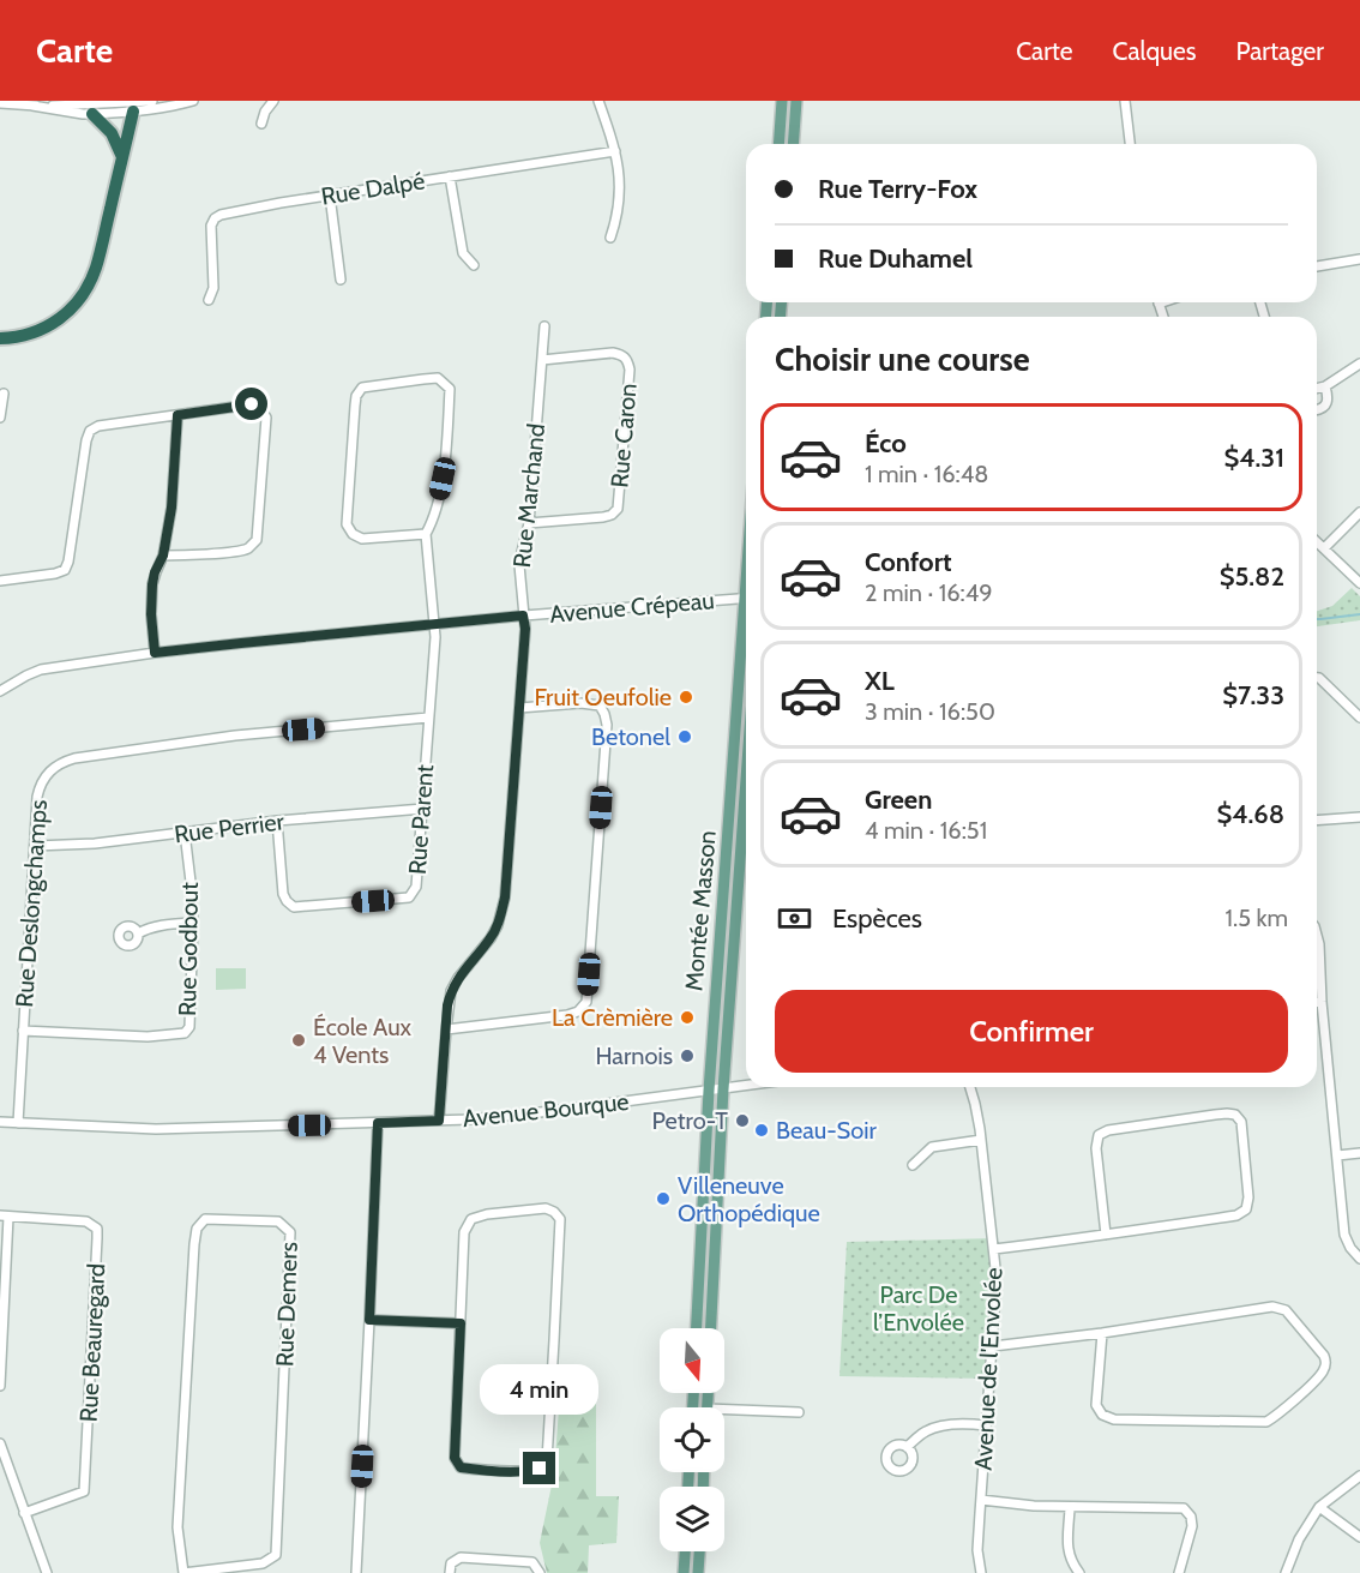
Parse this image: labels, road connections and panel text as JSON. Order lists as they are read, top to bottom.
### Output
{
  "streets": {
    "main road": ["Montée Masson"],
    "street": [
      "Rue Dalpé",
      "Rue Caron",
      "Rue Marchand",
      "Avenue Crépeau",
      "Rue Parent",
      "Rue Perrier",
      "Rue Deslongchamps",
      "Rue Godbout",
      "Avenue Bourque",
      "Rue Demers",
      "Rue Beauregard",
      "Avenue de l'Envolée"
    ]
  },
  "crossings": [
    ["Rue Caron", "Rue Marchand"],
    ["Rue Marchand", "Avenue Crépeau"],
    ["Rue Marchand", "Avenue Bourque"],
    ["Avenue Crépeau", "Rue Parent"],
    ["Rue Parent", "Rue Perrier"],
    ["Rue Parent", "Rue Deslongchamps"],
    ["Rue Perrier", "Rue Deslongchamps"],
    ["Rue Perrier", "Rue Godbout"],
    ["Rue Deslongchamps", "Rue Godbout"],
    ["Rue Deslongchamps", "Avenue Bourque"],
    ["Montée Masson", "Avenue Bourque"]
  ],
  "parks": ["Parc De l’Envolée"],
  "places": [
    "Fruit Oeufolie",
    "Betonel",
    "La Crèmière",
    "École Aux 4 Vents",
    "Harnois",
    "Petro-T",
    "Beau-Soir",
    "Villeneuve Orthopédique"
  ],
  "north": "bottom",
  "page": {
    "header": "Carte",
    "nav": ["Carte", "Calques", "Partager"],
    "banner": ["Rue Terry-Fox", "Rue Duhamel"],
    "heading": "Choisir une course",
    "list": [
      {
        "name": "Éco",
        "note": "1 min · 16:48",
        "value": "$4.31"
      },
      {
        "name": "Confort",
        "note": "2 min · 16:49",
        "value": "$5.82"
      },
      {
        "name": "XL",
        "note": "3 min · 16:50",
        "value": "$7.33"
      },
      {
        "name": "Green",
        "note": "4 min · 16:51",
        "value": "$4.68"
      }
    ],
    "pay": ["Espèces", "1.5 km"],
    "buttons": "Confirmer",
    "bubble": "4 min"
  }
}
